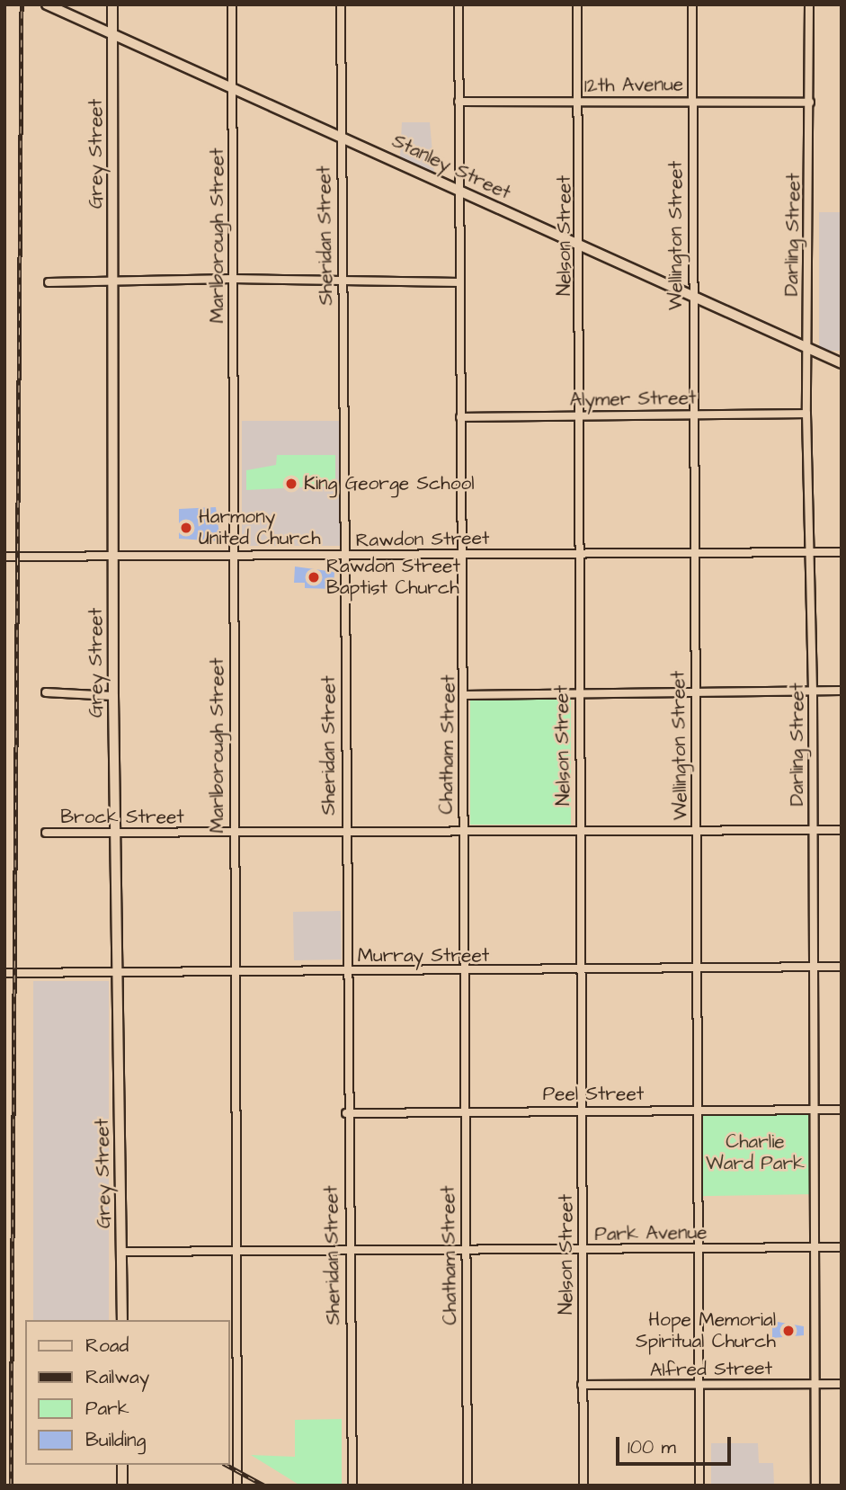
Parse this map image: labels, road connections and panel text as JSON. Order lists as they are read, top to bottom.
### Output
{
  "streets": {
    "street": [
      "12th Avenue",
      "Grey Street",
      "Stanley Street",
      "Darling Street",
      "Marlborough Street",
      "Sheridan Street",
      "Nelson Street",
      "Wellington Street",
      "Alymer Street",
      "Rawdon Street",
      "Chatham Street",
      "Brock Street",
      "Murray Street",
      "Peel Street",
      "Park Avenue",
      "Alfred Street"
    ]
  },
  "crossings": [
    ["12th Avenue", "Darling Street"],
    ["12th Avenue", "Nelson Street"],
    ["12th Avenue", "Wellington Street"],
    ["12th Avenue", "Chatham Street"],
    ["Grey Street", "Stanley Street"],
    ["Grey Street", "Rawdon Street"],
    ["Grey Street", "Brock Street"],
    ["Grey Street", "Murray Street"],
    ["Grey Street", "Park Avenue"],
    ["Stanley Street", "Darling Street"],
    ["Stanley Street", "Marlborough Street"],
    ["Stanley Street", "Sheridan Street"],
    ["Stanley Street", "Nelson Street"],
    ["Stanley Street", "Wellington Street"],
    ["Stanley Street", "Chatham Street"],
    ["Darling Street", "Alymer Street"],
    ["Darling Street", "Rawdon Street"],
    ["Darling Street", "Brock Street"],
    ["Darling Street", "Murray Street"],
    ["Darling Street", "Peel Street"],
    ["Darling Street", "Park Avenue"],
    ["Darling Street", "Alfred Street"],
    ["Marlborough Street", "Rawdon Street"],
    ["Marlborough Street", "Brock Street"],
    ["Marlborough Street", "Murray Street"],
    ["Marlborough Street", "Park Avenue"],
    ["Sheridan Street", "Rawdon Street"],
    ["Sheridan Street", "Brock Street"],
    ["Sheridan Street", "Murray Street"],
    ["Sheridan Street", "Peel Street"],
    ["Sheridan Street", "Park Avenue"],
    ["Nelson Street", "Alymer Street"],
    ["Nelson Street", "Rawdon Street"],
    ["Nelson Street", "Brock Street"],
    ["Nelson Street", "Murray Street"],
    ["Nelson Street", "Peel Street"],
    ["Nelson Street", "Park Avenue"],
    ["Nelson Street", "Alfred Street"],
    ["Wellington Street", "Alymer Street"],
    ["Wellington Street", "Rawdon Street"],
    ["Wellington Street", "Brock Street"],
    ["Wellington Street", "Murray Street"],
    ["Wellington Street", "Peel Street"],
    ["Wellington Street", "Park Avenue"],
    ["Wellington Street", "Alfred Street"],
    ["Alymer Street", "Chatham Street"],
    ["Rawdon Street", "Chatham Street"],
    ["Chatham Street", "Brock Street"],
    ["Chatham Street", "Murray Street"],
    ["Chatham Street", "Peel Street"],
    ["Chatham Street", "Park Avenue"]
  ],
  "parks": ["Charlie Ward Park"],
  "places": [
    "King George School",
    "Harmony United Church",
    "Rawdon Street Baptist Church",
    "Hope Memorial Spiritual Church"
  ],
  "legend": [
    "Road",
    "Railway",
    "Park",
    "Building"
  ],
  "scale_bar": "100 m"
}
